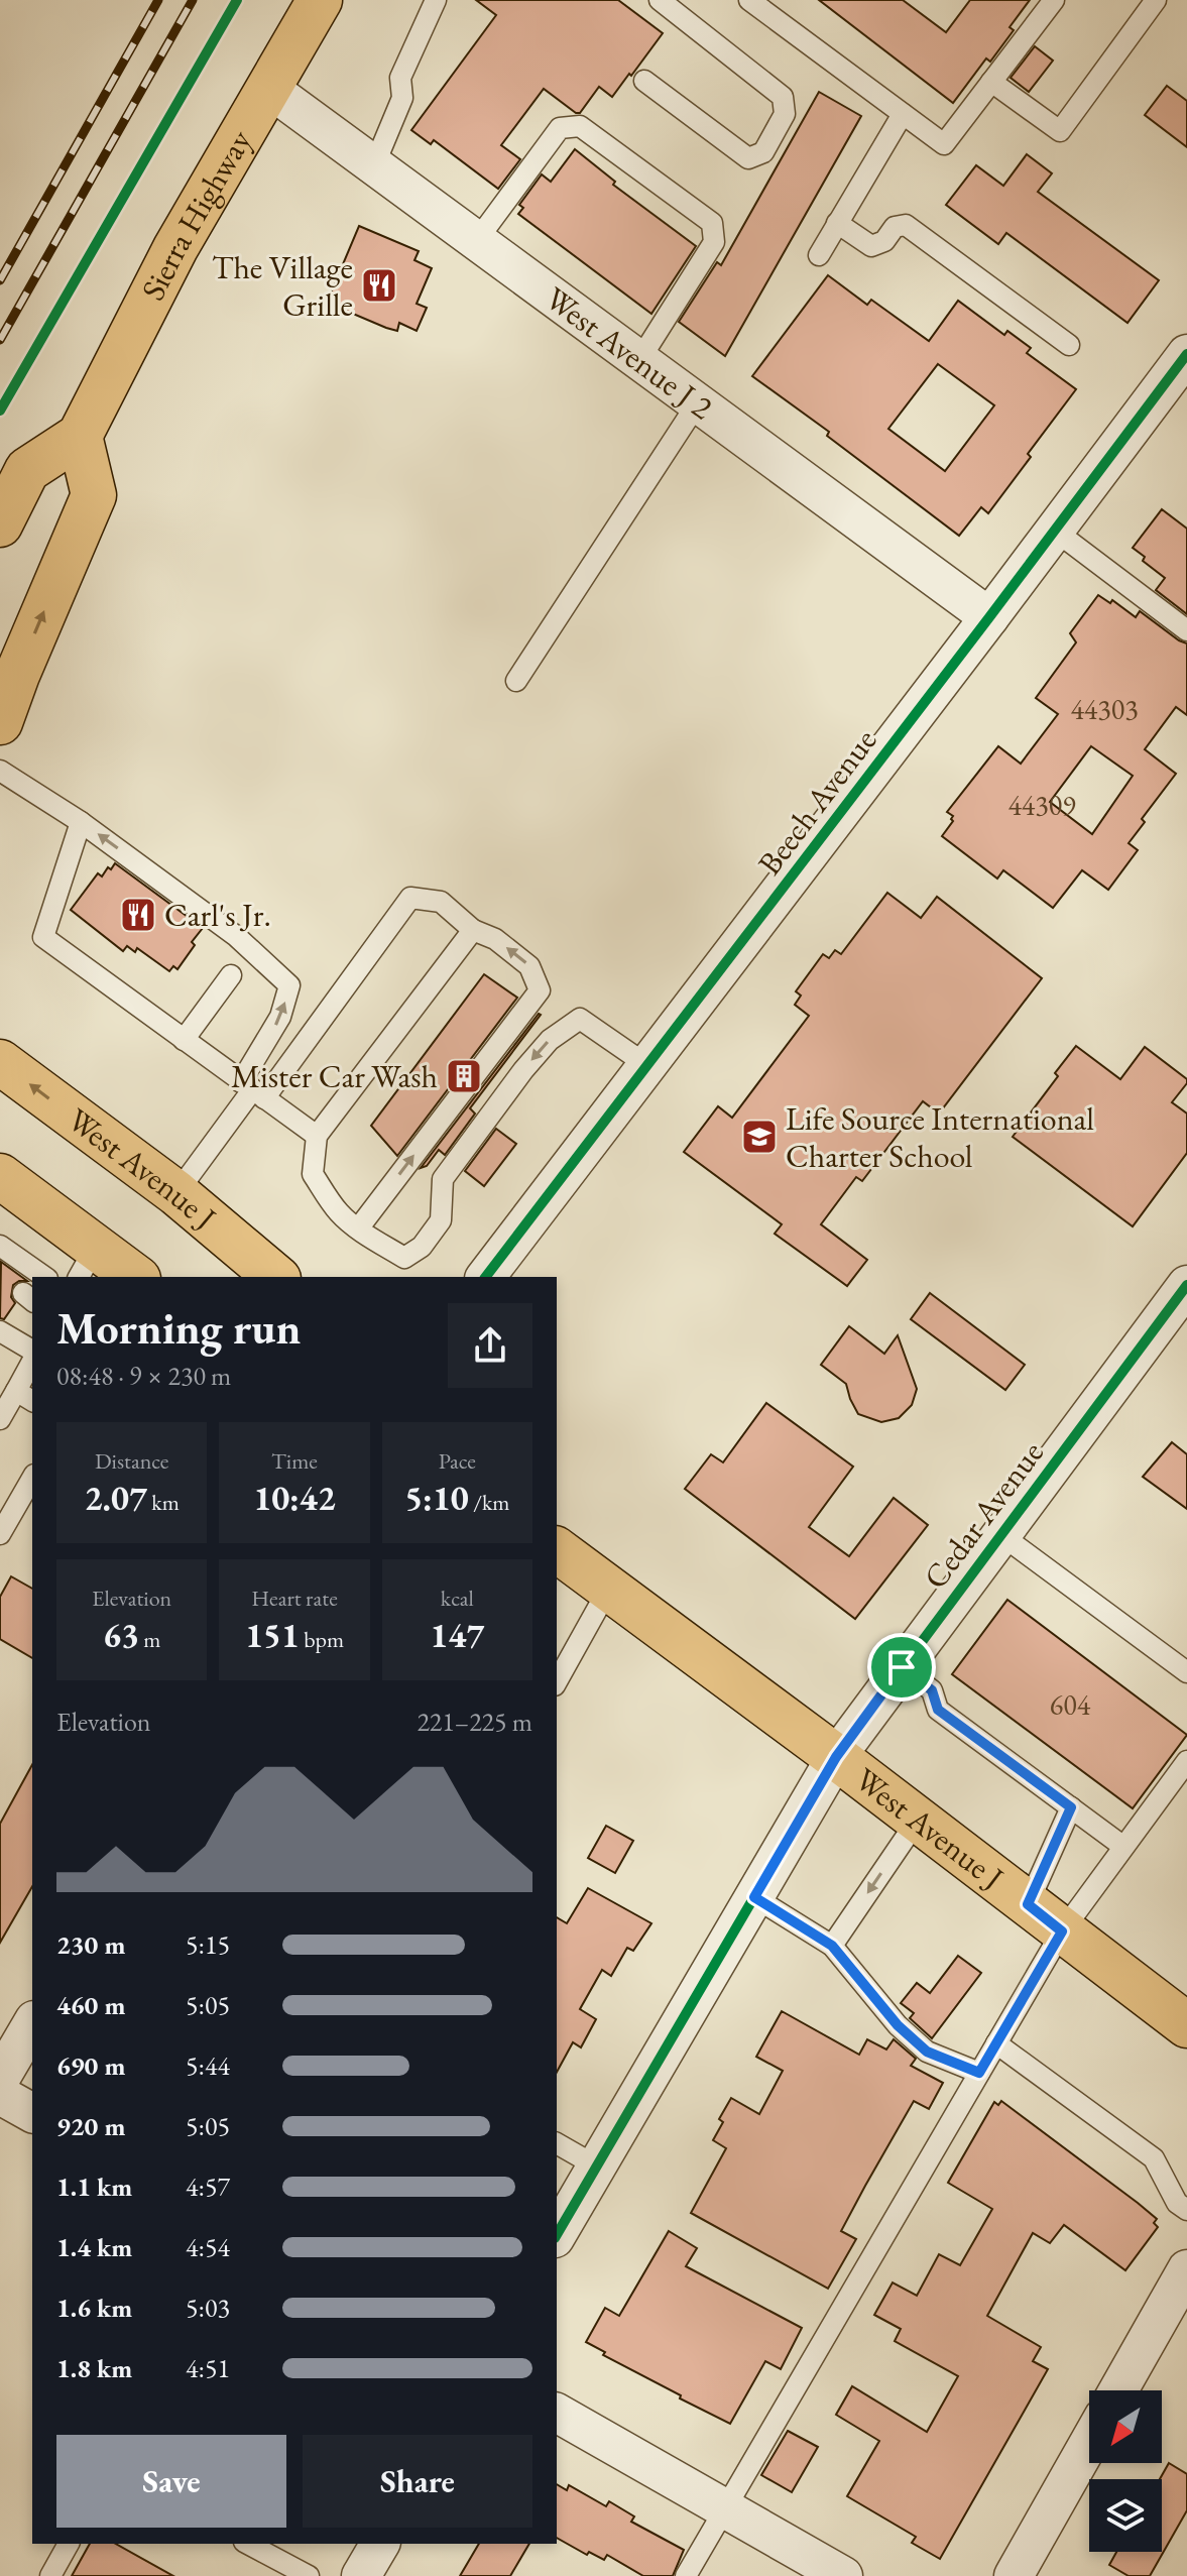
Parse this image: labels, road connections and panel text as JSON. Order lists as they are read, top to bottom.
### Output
{
  "streets": {
    "main road": ["Sierra Highway", "West Avenue J"],
    "street": ["West Avenue J 2", "Beech Avenue", "Cedar Avenue"]
  },
  "crossings": [
    ["Sierra Highway", "West Avenue J 2"],
    ["West Avenue J 2", "Beech Avenue"],
    ["West Avenue J", "Cedar Avenue"]
  ],
  "places": {
    "restaurant": ["The Village Grille", "Carl's Jr."],
    "building": ["Mister Car Wash"],
    "school or university": ["Life Source International Charter School"]
  },
  "house_numbers": ["44303", "44309", "604"],
  "north": "bottom left",
  "page": {
    "heading": ["Morning run", "08:48 · 9 × 230 m"],
    "stats": [
      ["Distance", "2.07 km"],
      ["Time", "10:42"],
      ["Pace", "5:10 /km"],
      ["Elevation", "63 m"],
      ["Heart rate", "151 bpm"],
      ["kcal", "147"]
    ],
    "chart": ["Elevation", "221–225 m"],
    "list": [
      {
        "name": "230 m",
        "note": "5:15"
      },
      {
        "name": "460 m",
        "note": "5:05"
      },
      {
        "name": "690 m",
        "note": "5:44"
      },
      {
        "name": "920 m",
        "note": "5:05"
      },
      {
        "name": "1.1 km",
        "note": "4:57"
      },
      {
        "name": "1.4 km",
        "note": "4:54"
      },
      {
        "name": "1.6 km",
        "note": "5:03"
      },
      {
        "name": "1.8 km",
        "note": "4:51"
      }
    ],
    "buttons": ["Save", "Share"]
  }
}
